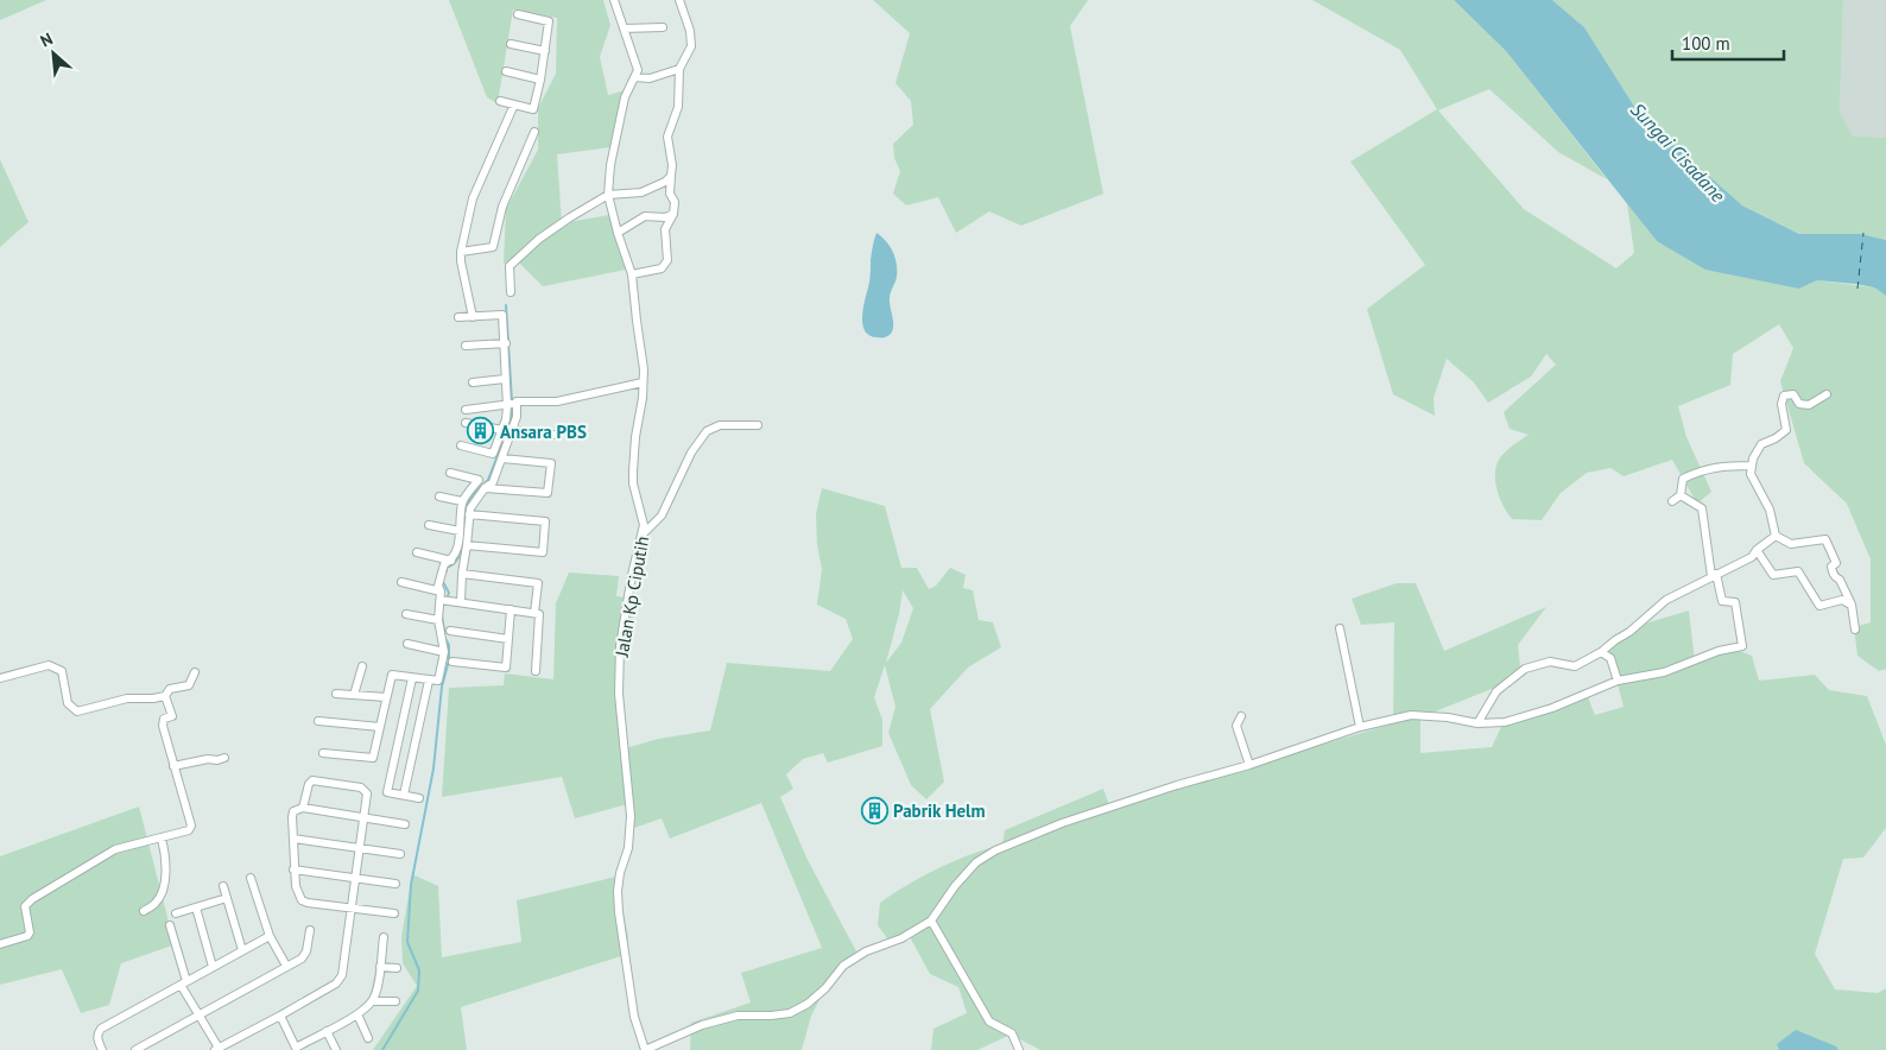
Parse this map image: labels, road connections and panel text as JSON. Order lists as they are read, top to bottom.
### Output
{
  "streets": {
    "street": ["Jalan Kp Ciputih"]
  },
  "water": ["Sungai Cisadane"],
  "places": {
    "building": ["Ansara PBS", "Pabrik Helm"]
  },
  "scale_bar": "100 m",
  "north": "top left"
}
